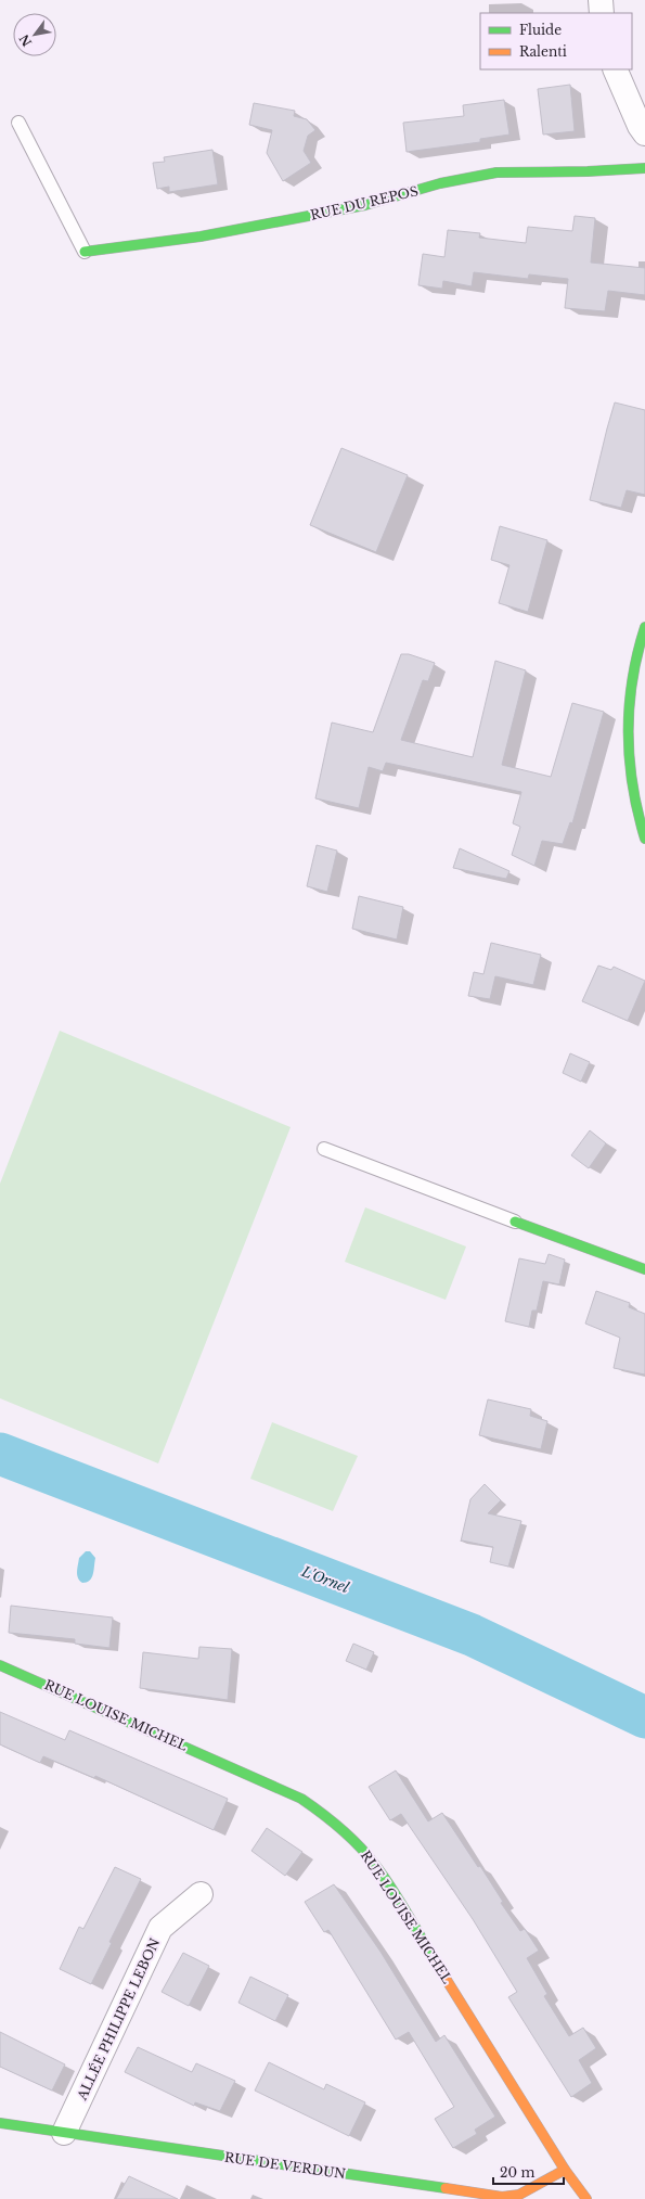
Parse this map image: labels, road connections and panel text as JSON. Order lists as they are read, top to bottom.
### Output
{
  "streets": {
    "street": [
      "RUE DU REPOS",
      "RUE LOUISE MICHEL",
      "ALLÉE PHILIPPE LEBON",
      "RUE DE VERDUN"
    ]
  },
  "crossings": [
    ["RUE LOUISE MICHEL", "RUE DE VERDUN"],
    ["ALLÉE PHILIPPE LEBON", "RUE DE VERDUN"]
  ],
  "water": ["L'Ornel"],
  "legend": ["Fluide", "Ralenti"],
  "scale_bar": "20 m",
  "north": "bottom left"
}
